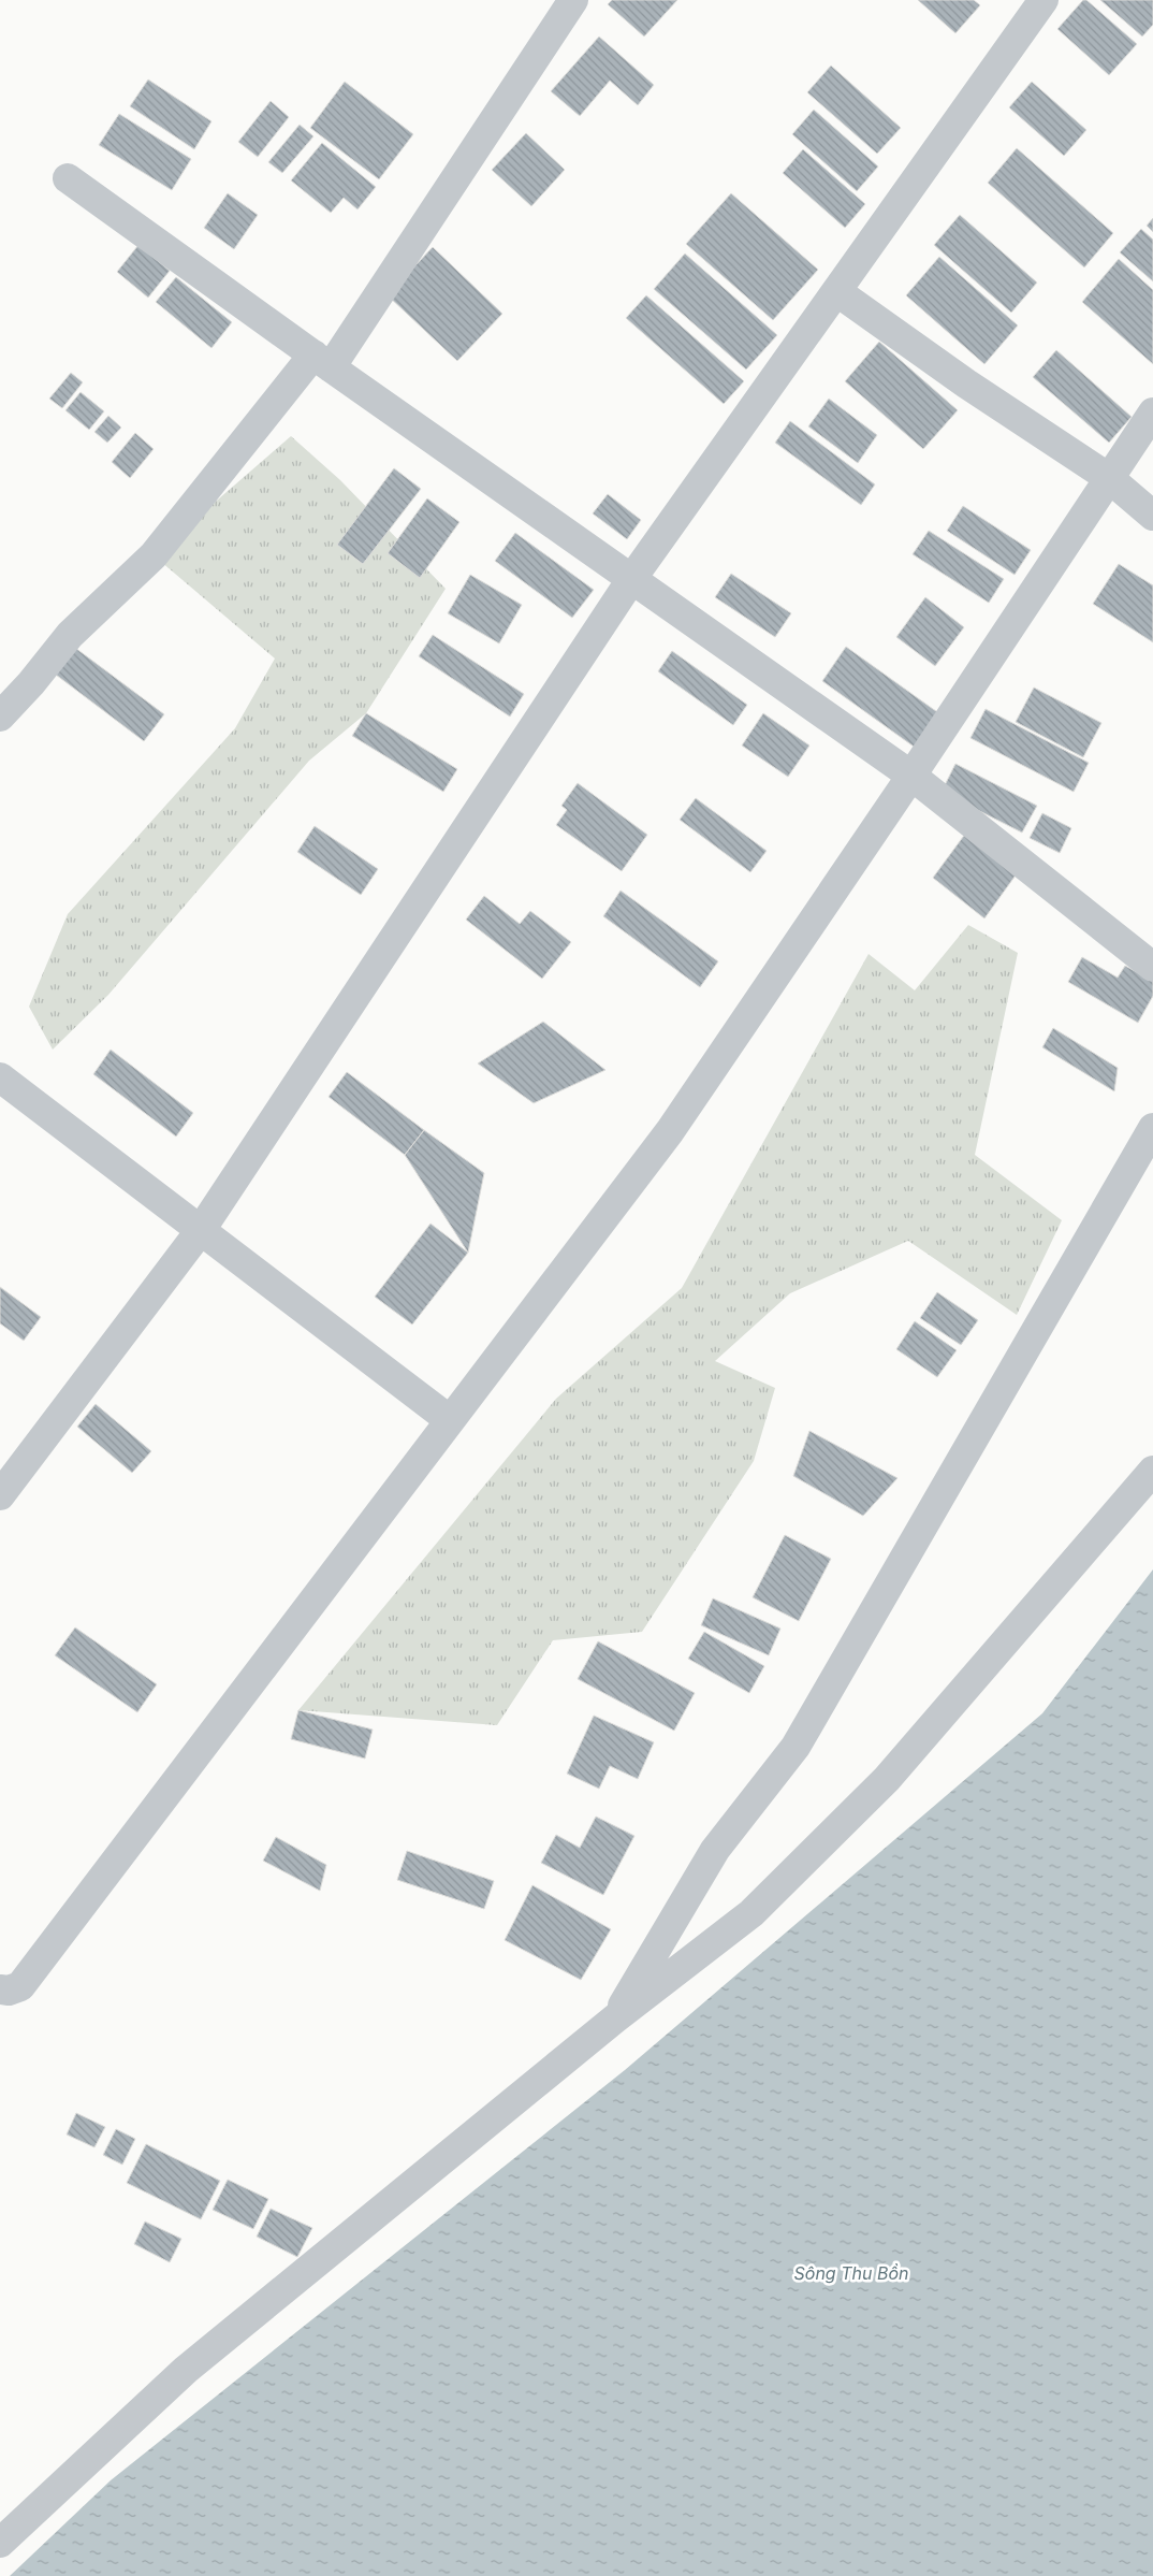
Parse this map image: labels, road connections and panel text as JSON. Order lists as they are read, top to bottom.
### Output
{
  "water": ["Sông Thu Bồn"]
}
